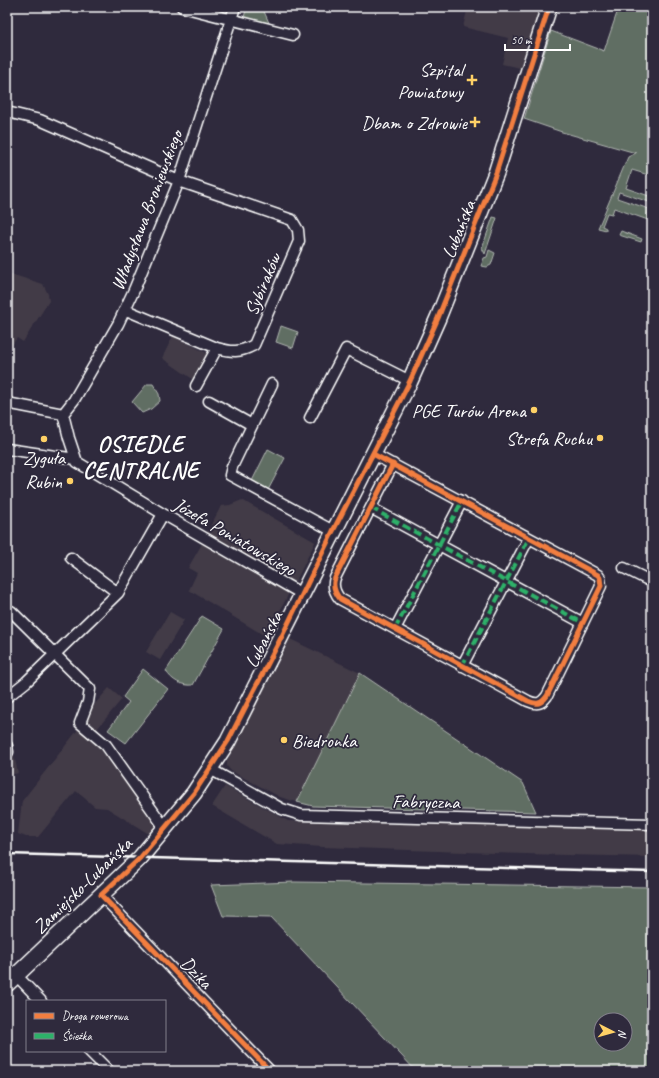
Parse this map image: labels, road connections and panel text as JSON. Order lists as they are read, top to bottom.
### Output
{
  "streets": {
    "main road": ["Lubańska", "Zamiejsko-Lubańska"],
    "street": [
      "Władysława Broniewskiego",
      "Sybiraków",
      "Józefa Poniatowskiego",
      "Fabryczna",
      "Dzika"
    ]
  },
  "crossings": [
    ["Władysława Broniewskiego", "Sybiraków"],
    ["Lubańska", "Józefa Poniatowskiego"],
    ["Lubańska", "Fabryczna"],
    ["Lubańska", "Zamiejsko-Lubańska"],
    ["Zamiejsko-Lubańska", "Dzika"]
  ],
  "districts": ["OSIEDLE CENTRALNE"],
  "places": {
    "health": ["Szpital Powiatowy", "Dbam o Zdrowie"],
    "other": [
      "PGE Turów Arena",
      "Strefa Ruchu",
      "Zyguła",
      "Rubin",
      "Biedronka"
    ]
  },
  "legend": ["Droga rowerowa", "Ścieżka"],
  "scale_bar": "50 m",
  "north": "right"
}
